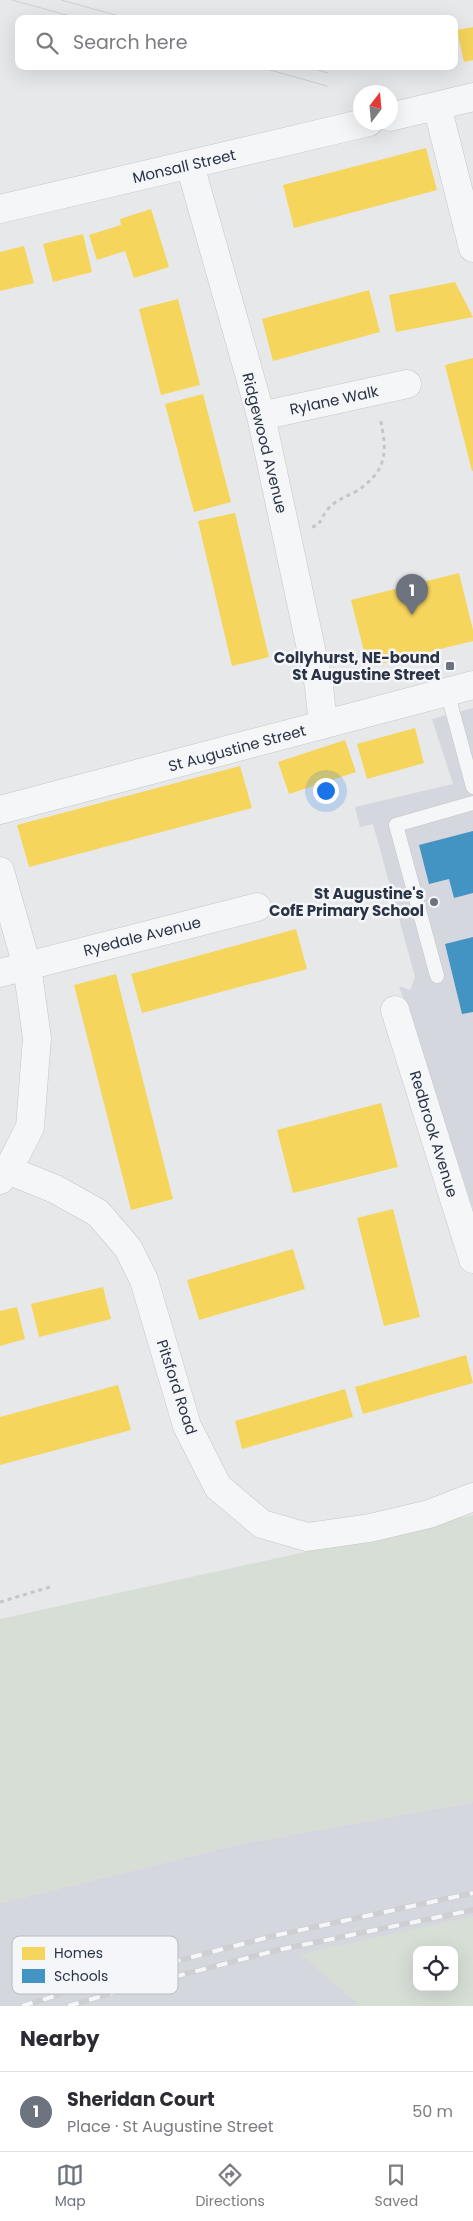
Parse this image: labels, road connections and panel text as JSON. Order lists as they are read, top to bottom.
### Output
{
  "streets": {
    "street": [
      "Monsall Street",
      "Rylane Walk",
      "Ridgewood Avenue",
      "St Augustine Street",
      "Ryedale Avenue",
      "Redbrook Avenue",
      "Pitsford Road"
    ]
  },
  "crossings": [
    ["Monsall Street", "Ridgewood Avenue"],
    ["Rylane Walk", "Ridgewood Avenue"],
    ["Ridgewood Avenue", "St Augustine Street"]
  ],
  "places": {
    "transit": ["Collyhurst, NE-bound St Augustine Street"],
    "other": ["St Augustine's CofE Primary School"]
  },
  "legend": ["Homes", "Schools"],
  "north": "top",
  "page": {
    "search": "Search here",
    "pins": "1",
    "heading": "Nearby",
    "list": [
      {
        "mark": "1",
        "name": "Sheridan Court",
        "note": "Place · St Augustine Street",
        "value": "50 m"
      }
    ],
    "nav": ["Map", "Directions", "Saved"]
  }
}
